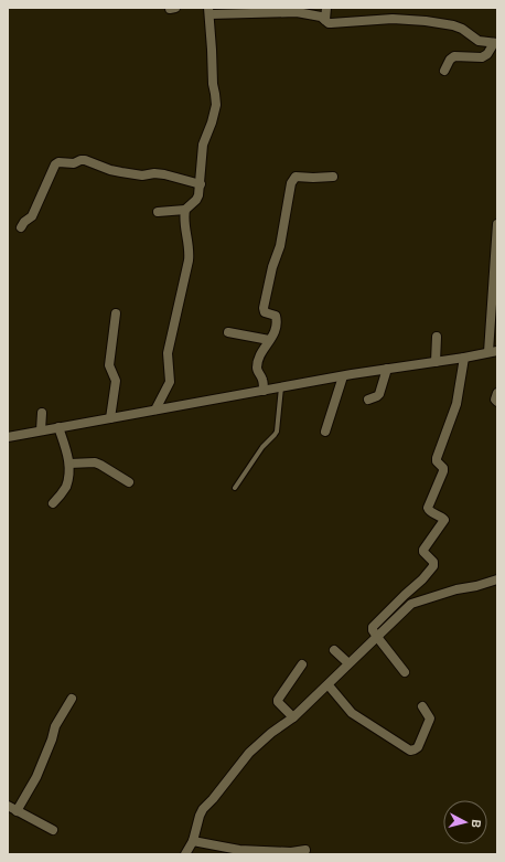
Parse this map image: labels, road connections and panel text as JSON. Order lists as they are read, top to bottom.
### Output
{
  "north": "right"
}
